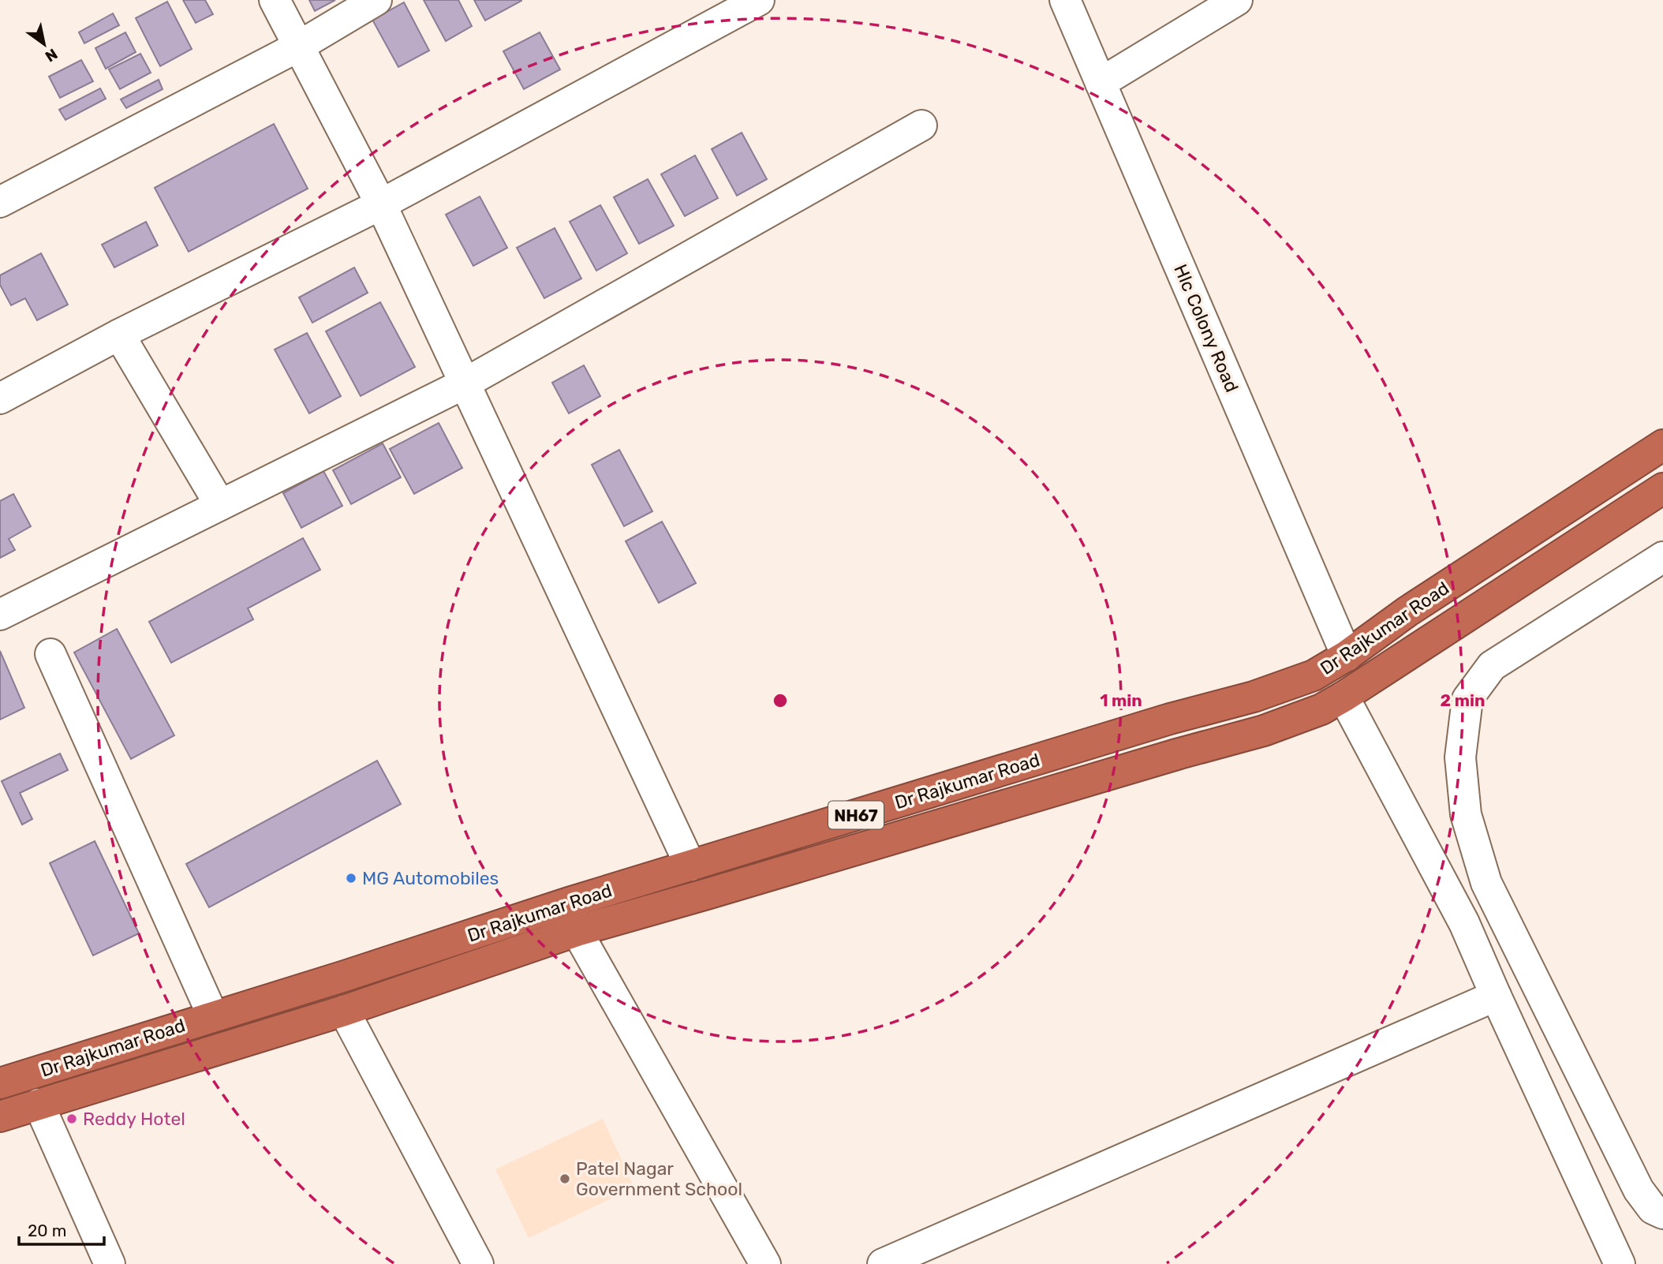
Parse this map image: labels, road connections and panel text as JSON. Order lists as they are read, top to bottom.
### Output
{
  "streets": {
    "highway": ["Dr Rajkumar Road", "NH67"],
    "street": ["Hlc Colony Road"]
  },
  "crossings": [
    ["Hlc Colony Road", "Dr Rajkumar Road"]
  ],
  "places": ["MG Automobiles", "Reddy Hotel", "Patel Nagar Government School"],
  "scale_bar": "20 m",
  "north": "bottom right",
  "rings": ["1 min", "2 min"]
}
